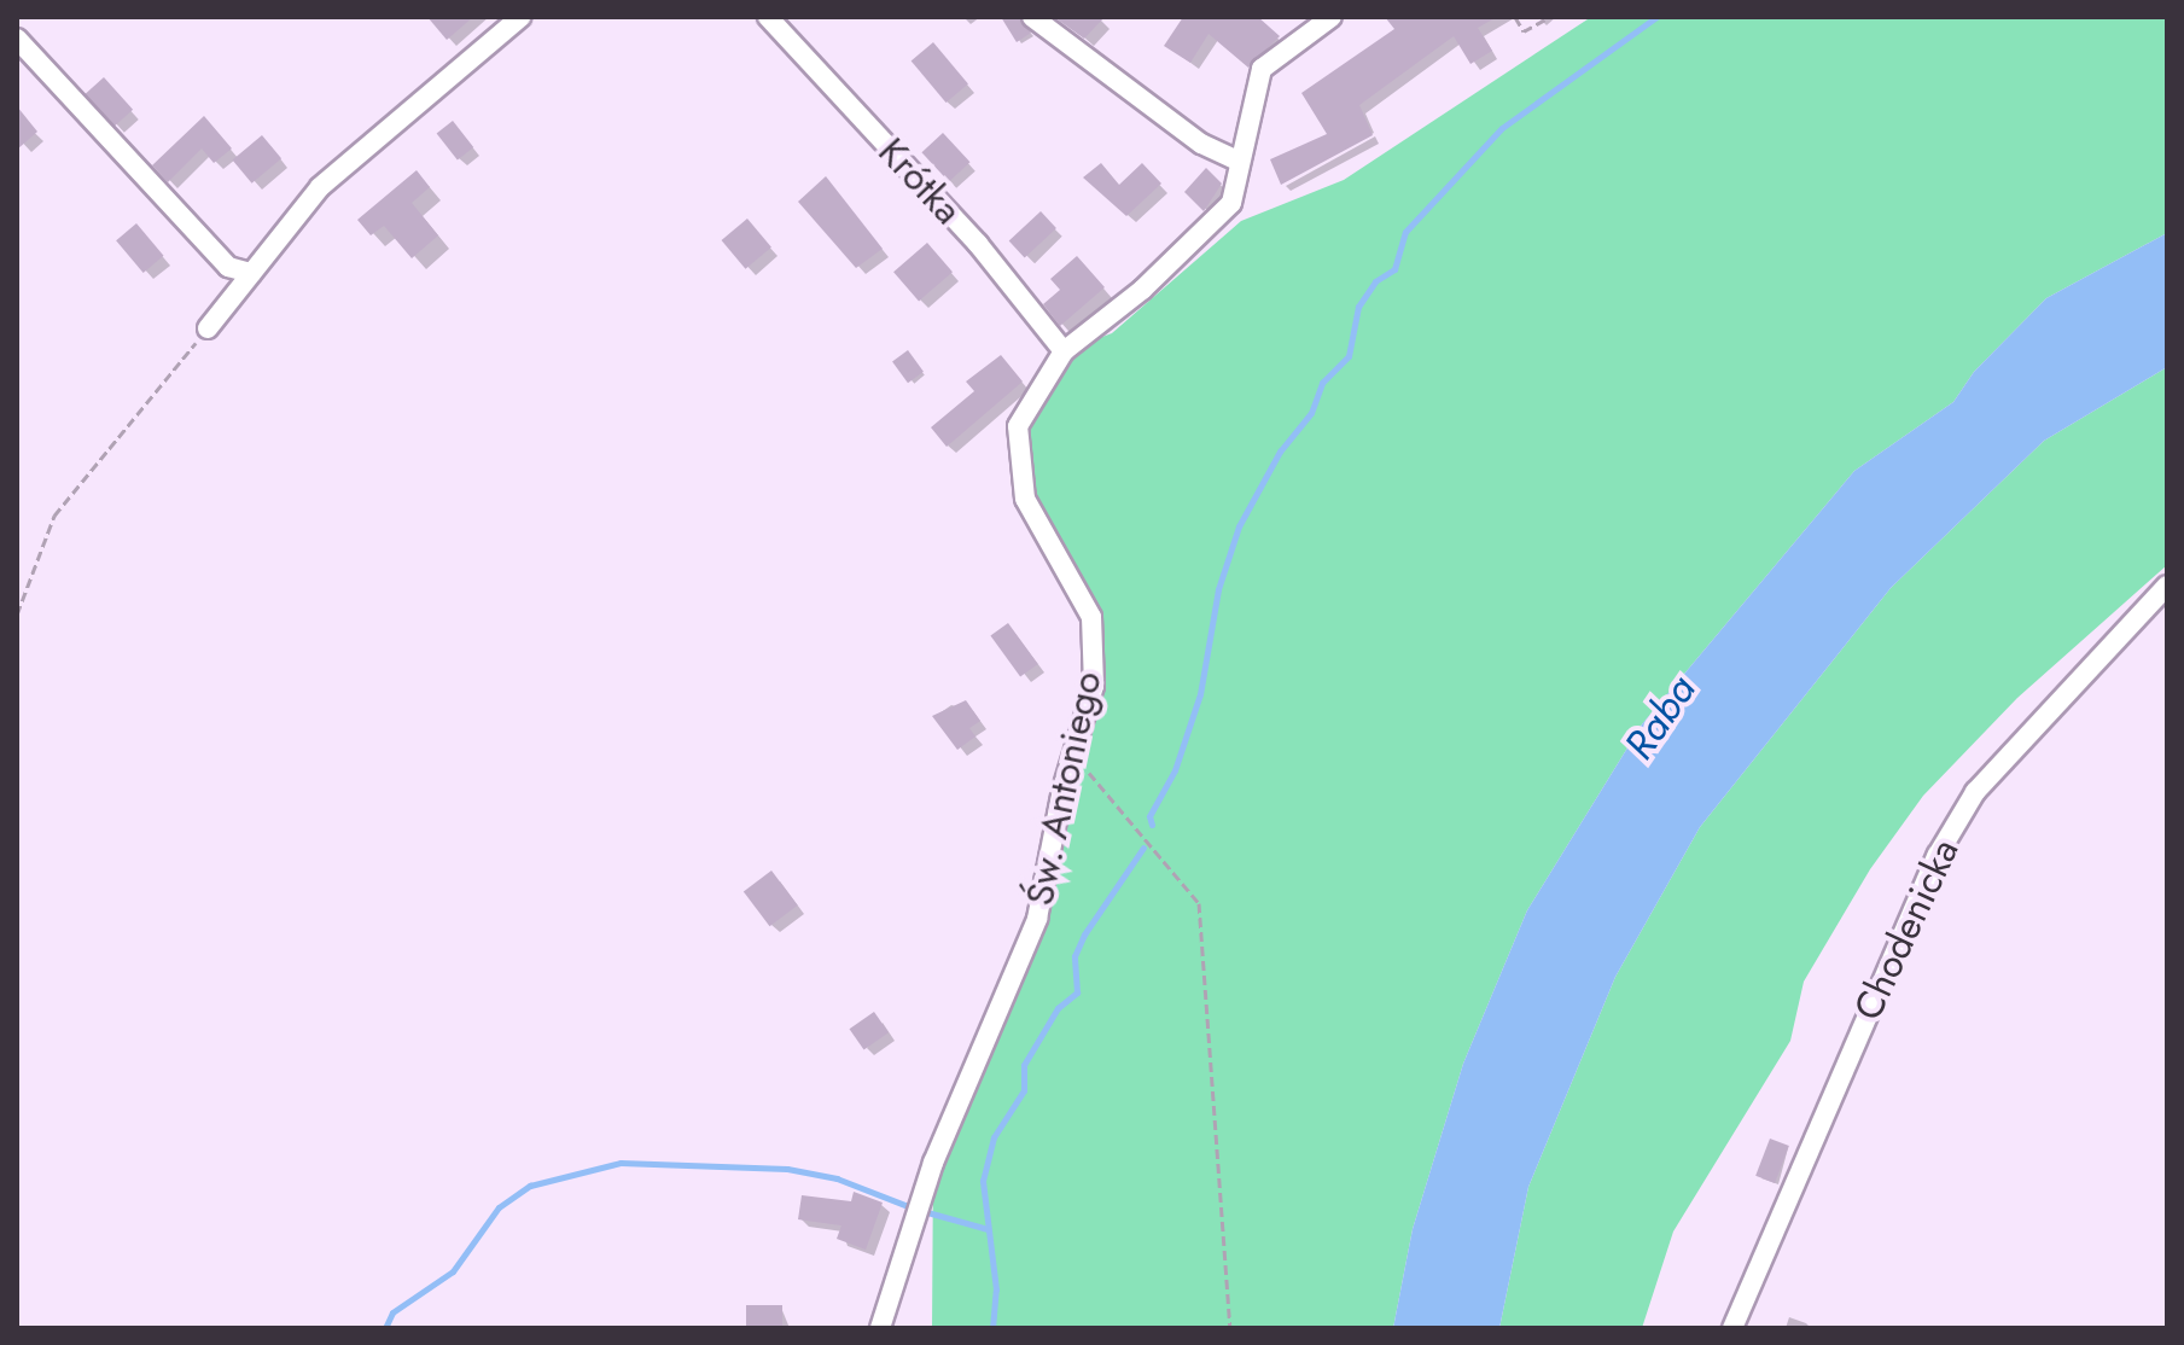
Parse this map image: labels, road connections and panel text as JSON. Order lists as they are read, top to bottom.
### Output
{
  "streets": {
    "street": ["Krótka", "Św. Antoniego", "Chodenicka"]
  },
  "crossings": [
    ["Krótka", "Św. Antoniego"]
  ],
  "water": ["Raba"]
}
